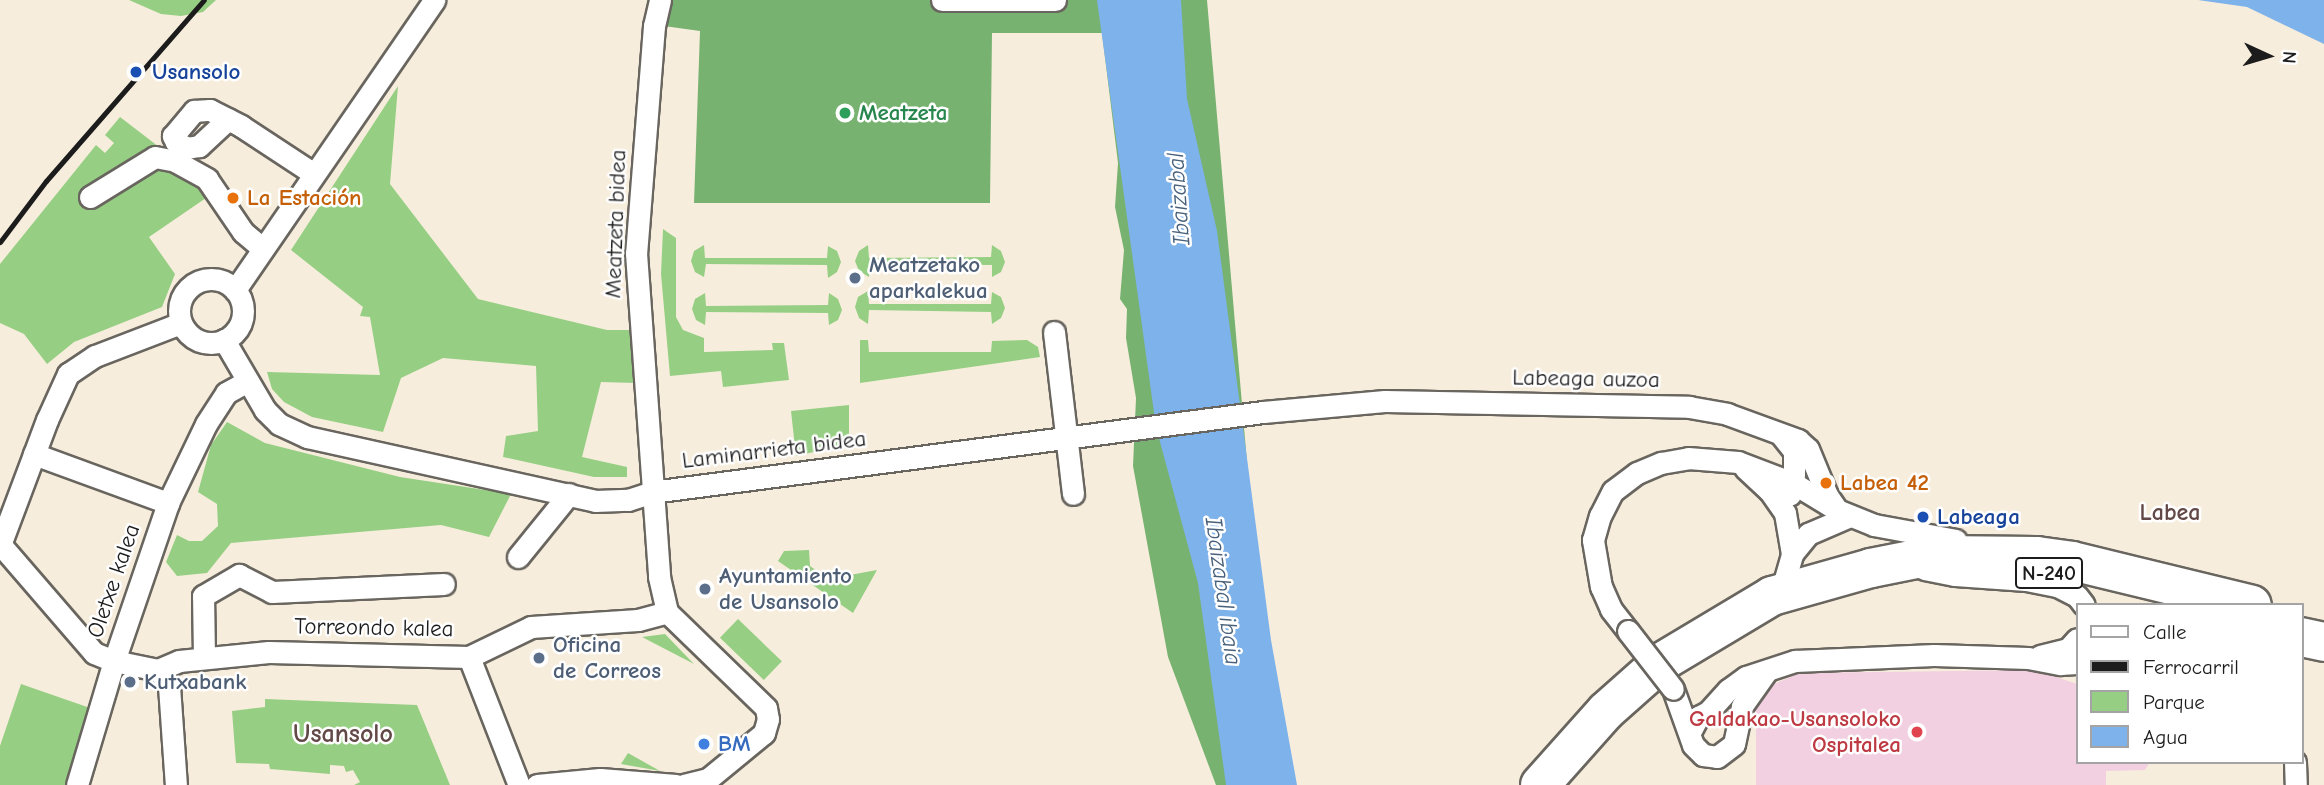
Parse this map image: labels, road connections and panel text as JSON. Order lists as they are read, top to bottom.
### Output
{
  "streets": {
    "highway": ["N-240"],
    "street": [
      "Meatzeta bidea",
      "Labeaga auzoa",
      "Laminarrieta bidea",
      "Oletxe kalea",
      "Torreondo kalea"
    ]
  },
  "crossings": [
    ["Meatzeta bidea", "Laminarrieta bidea"],
    ["Meatzeta bidea", "Torreondo kalea"],
    ["Labeaga auzoa", "Laminarrieta bidea"],
    ["Laminarrieta bidea", "Oletxe kalea"],
    ["Oletxe kalea", "Torreondo kalea"]
  ],
  "districts": ["Labea", "Usansolo"],
  "water": ["Ibaizabal", "Ibaizabal ibaia"],
  "places": [
    "Usansolo",
    "Meatzeta",
    "La Estación",
    "Meatzetako aparkalekua",
    "Labea 42",
    "Labeaga",
    "Ayuntamiento de Usansolo",
    "Oficina de Correos",
    "Kutxabank",
    "Galdakao-Usansoloko Ospitalea",
    "BM"
  ],
  "legend": [
    "Calle",
    "Ferrocarril",
    "Parque",
    "Agua"
  ],
  "north": "right"
}
